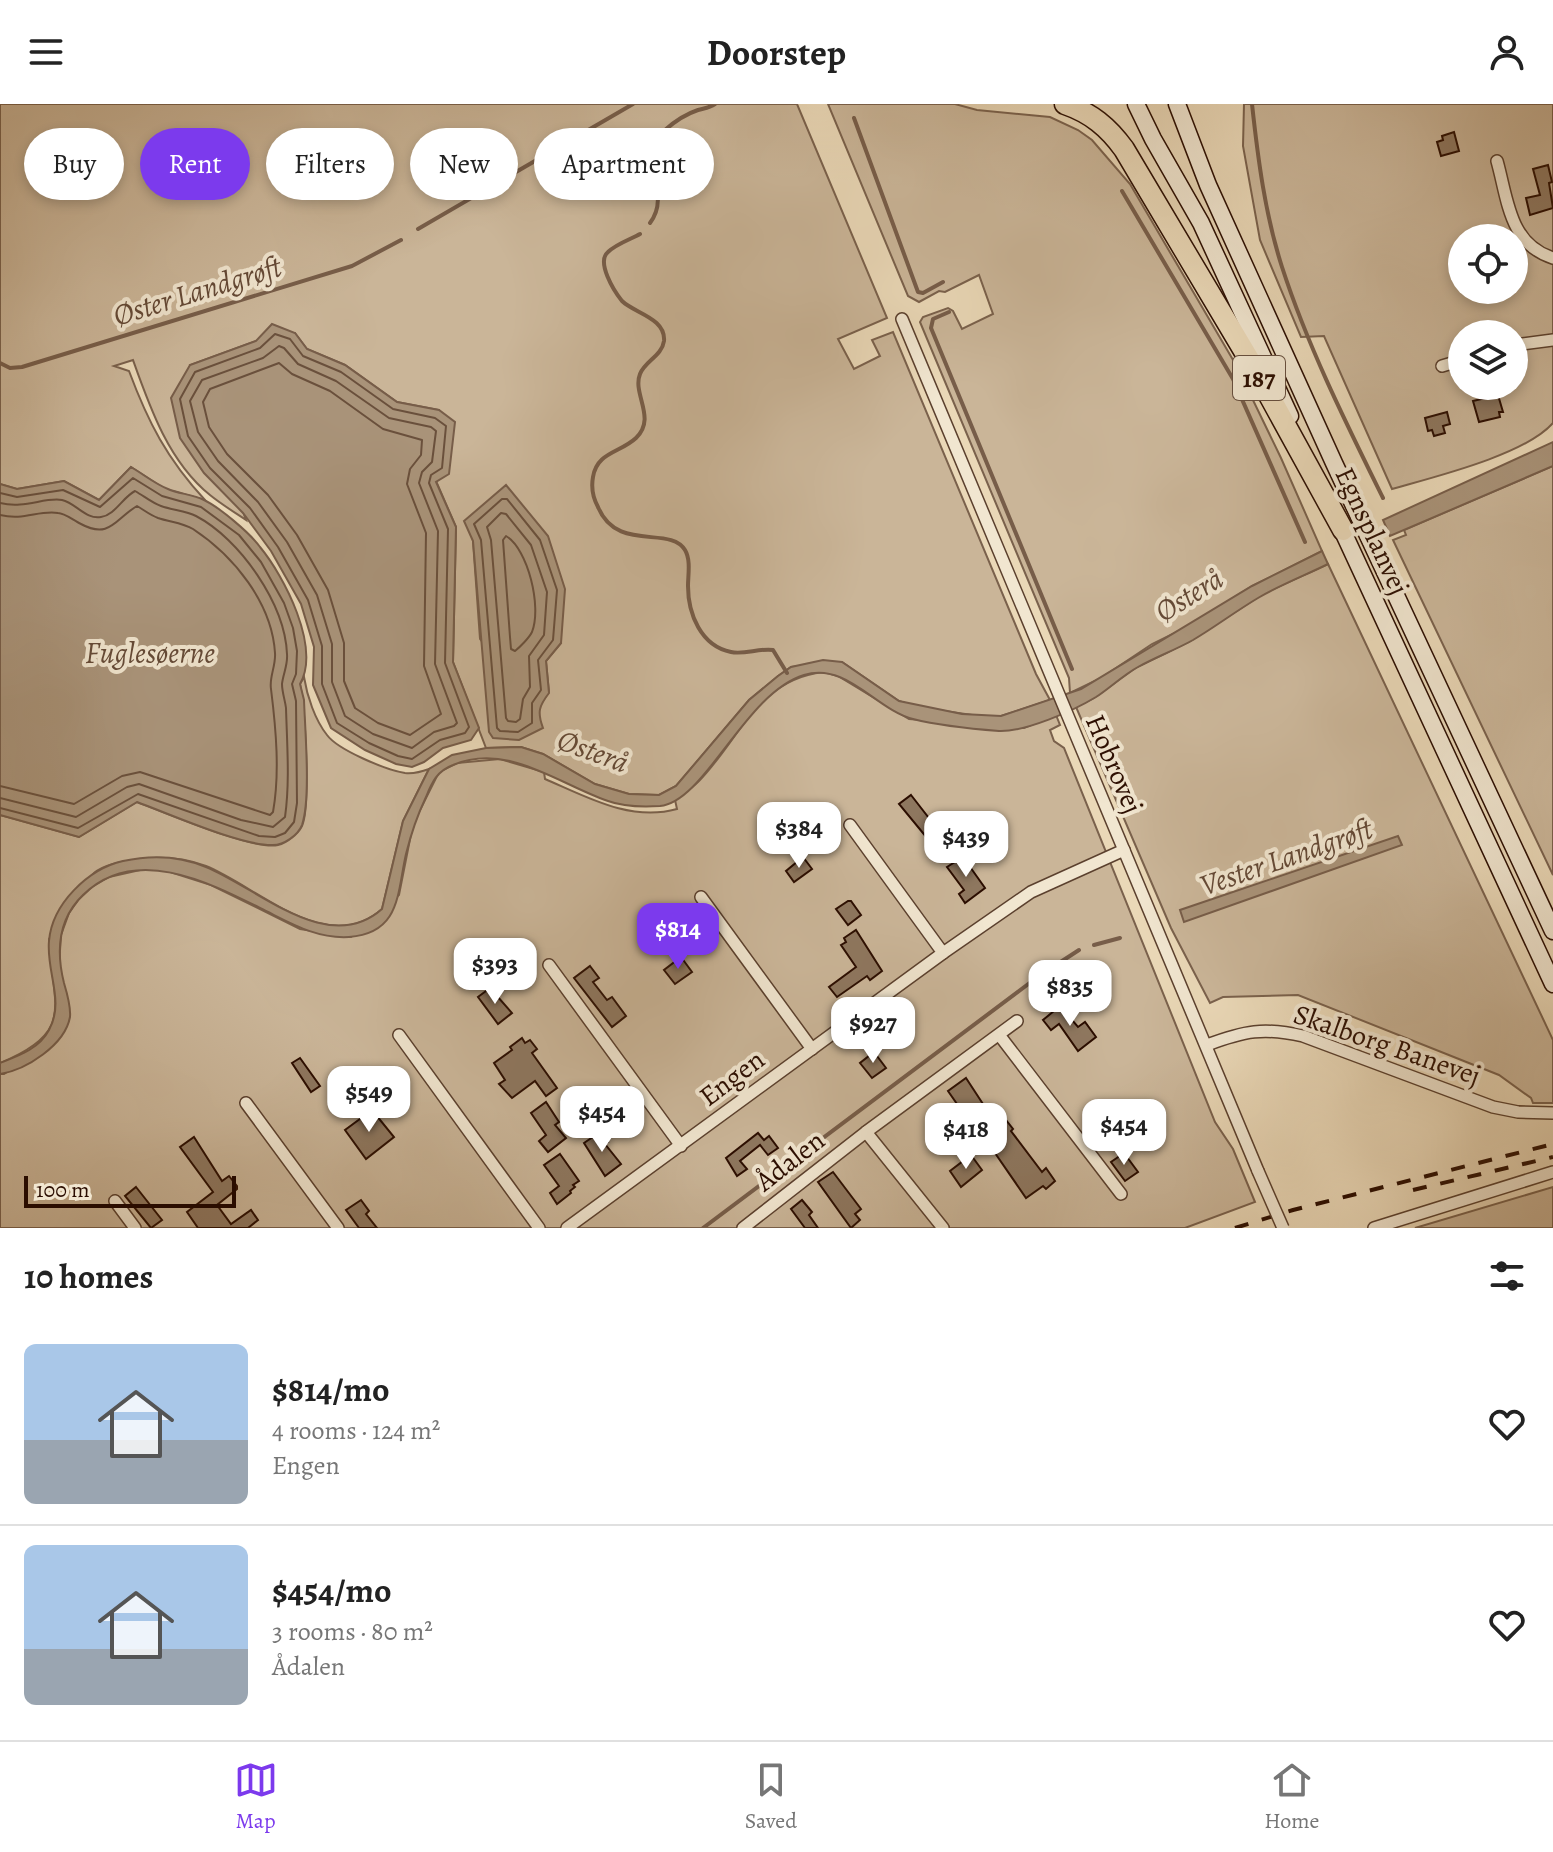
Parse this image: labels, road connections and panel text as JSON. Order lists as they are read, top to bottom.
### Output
{
  "streets": {
    "highway": ["187"],
    "main road": ["Egnsplanvej"],
    "street": [
      "Hobrovej",
      "Skalborg Banevej",
      "Engen",
      "Ådalen"
    ]
  },
  "crossings": [
    ["187", "Egnsplanvej"],
    ["Hobrovej", "Skalborg Banevej"],
    ["Hobrovej", "Engen"]
  ],
  "water": [
    "Øster Landgrøft",
    "Østerå",
    "Fuglesøerne",
    "Vester Landgrøft"
  ],
  "scale_bar": "100 m",
  "page": {
    "header": "Doorstep",
    "chip": [
      "Buy",
      "Rent",
      "Filters",
      "New",
      "Apartment"
    ],
    "price": [
      "$384",
      "$439",
      "$814",
      "$393",
      "$835",
      "$927",
      "$549",
      "$454",
      "$454",
      "$418"
    ],
    "scale": "100 m",
    "heading": "10 homes",
    "list": [
      {
        "name": "$814/mo",
        "note": "4 rooms · 124 m² · Engen"
      },
      {
        "name": "$454/mo",
        "note": "3 rooms · 80 m² · Ådalen"
      }
    ],
    "tabs": ["Map", "Saved", "Home"]
  }
}
